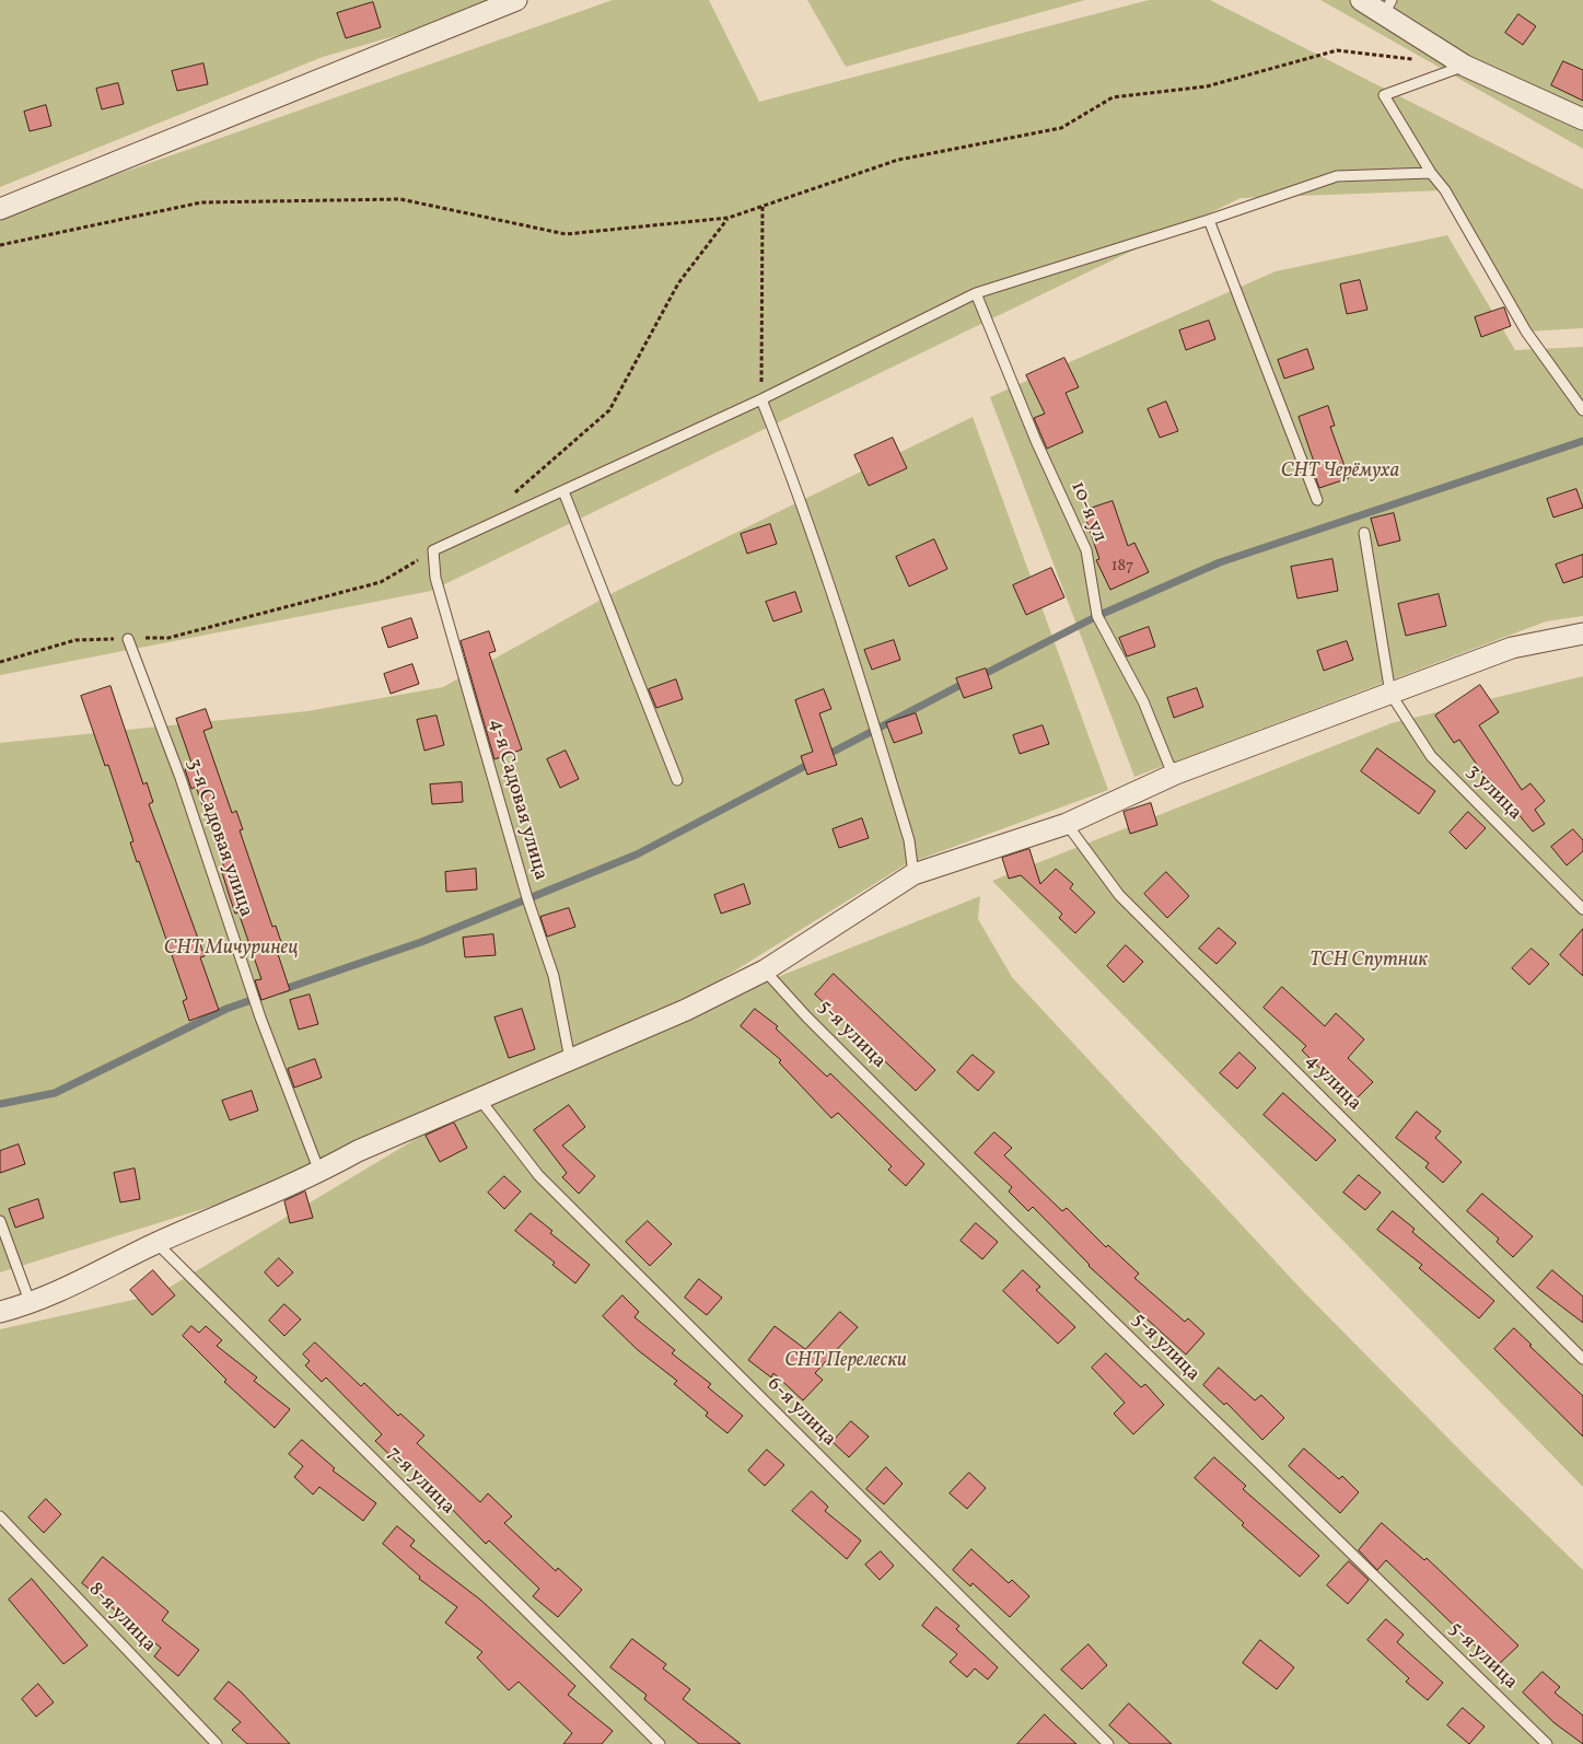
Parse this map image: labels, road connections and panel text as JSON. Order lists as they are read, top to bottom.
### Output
{
  "streets": {
    "lane": [
      "10-я ул",
      "3 улица",
      "4-я Садовая улица",
      "3-я Садовая улица",
      "5-я улица",
      "4 улица",
      "6-я улица",
      "7-я улица",
      "8-я улица"
    ]
  },
  "parks": [
    "СНТ Черёмуха",
    "СНТ Мичуринец",
    "ТСН Спутник",
    "СНТ Перелески"
  ],
  "house_numbers": ["187"]
}
